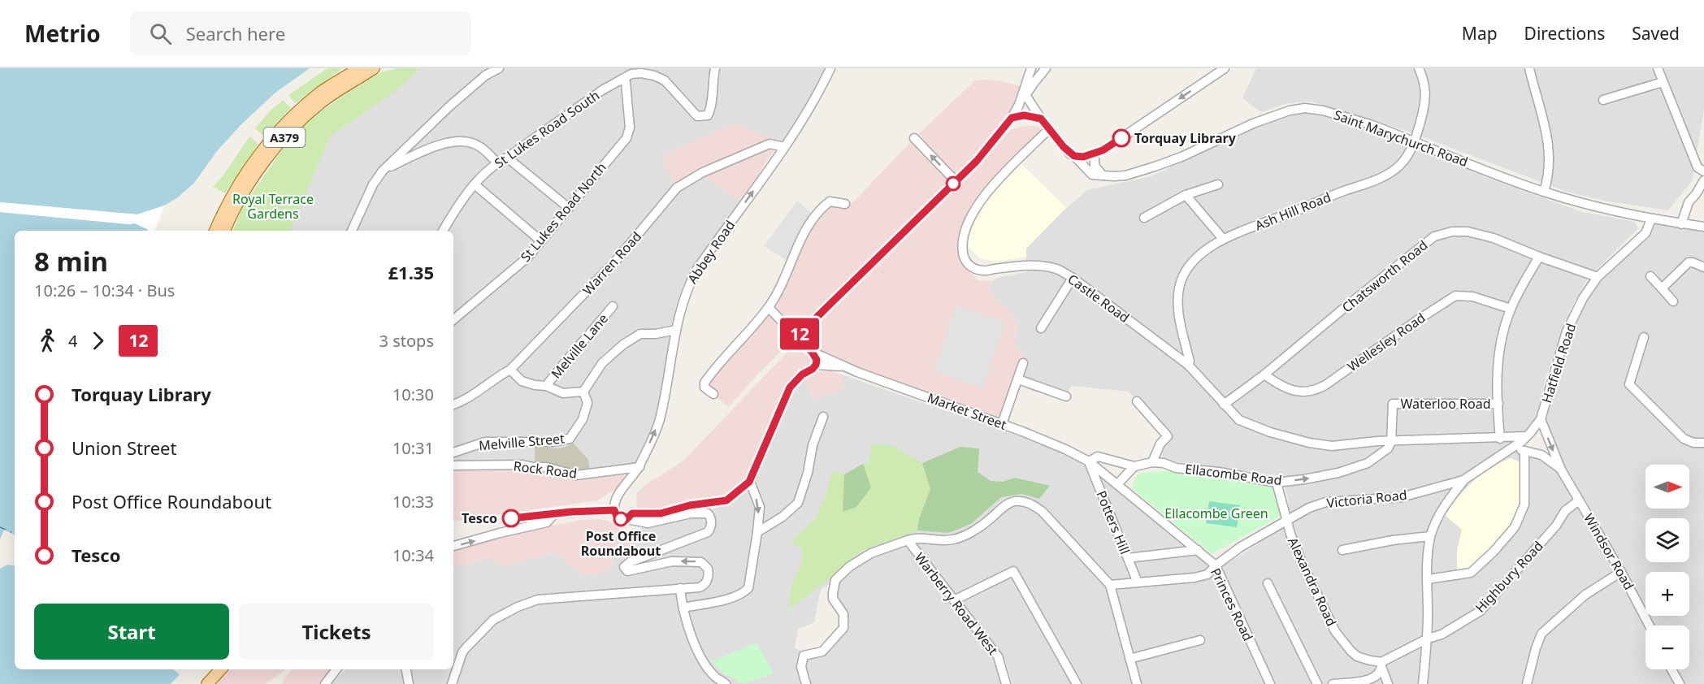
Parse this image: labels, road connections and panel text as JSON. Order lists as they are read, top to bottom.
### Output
{
  "streets": {
    "main road": ["A379"],
    "street": [
      "St Lukes Road South",
      "Saint Marychurch Road",
      "Ash Hill Road",
      "St Lukes Road North",
      "Abbey Road",
      "Warren Road",
      "Chatsworth Road",
      "Castle Road",
      "Wellesley Road",
      "Melville Lane",
      "Hatfield Road",
      "Waterloo Road",
      "Market Street",
      "Melville Street",
      "Rock Road",
      "Ellacombe Road",
      "Victoria Road",
      "Potters Hill",
      "Windsor Road",
      "Highbury Road",
      "Alexandra Road",
      "Warberry Road West",
      "Princes Road"
    ]
  },
  "crossings": [
    ["St Lukes Road South", "St Lukes Road North"],
    ["Saint Marychurch Road", "Ash Hill Road"],
    ["Saint Marychurch Road", "Hatfield Road"],
    ["Ash Hill Road", "Castle Road"],
    ["Abbey Road", "Warren Road"],
    ["Abbey Road", "Rock Road"],
    ["Chatsworth Road", "Castle Road"],
    ["Chatsworth Road", "Wellesley Road"],
    ["Chatsworth Road", "Hatfield Road"],
    ["Castle Road", "Waterloo Road"],
    ["Castle Road", "Ellacombe Road"],
    ["Hatfield Road", "Victoria Road"],
    ["Hatfield Road", "Windsor Road"],
    ["Waterloo Road", "Ellacombe Road"],
    ["Market Street", "Ellacombe Road"],
    ["Market Street", "Potters Hill"],
    ["Market Street", "Princes Road"],
    ["Ellacombe Road", "Potters Hill"],
    ["Ellacombe Road", "Alexandra Road"],
    ["Ellacombe Road", "Princes Road"],
    ["Victoria Road", "Potters Hill"],
    ["Victoria Road", "Windsor Road"],
    ["Victoria Road", "Alexandra Road"],
    ["Victoria Road", "Warberry Road West"],
    ["Victoria Road", "Princes Road"],
    ["Potters Hill", "Princes Road"],
    ["Windsor Road", "Highbury Road"]
  ],
  "one_way": ["Ellacombe Road"],
  "parks": ["Royal Terrace Gardens", "Ellacombe Green"],
  "places": ["Torquay Library", "Tesco", "Post Office Roundabout"],
  "lines": ["bus line 12"],
  "north": "right",
  "page": {
    "header": "Metrio",
    "search": "Search here",
    "nav": ["Map", "Directions", "Saved"],
    "on_map": "12",
    "heading": ["8 min", "10:26 – 10:34 · Bus", "£1.35"],
    "legs": ["4", "12", "3 stops"],
    "list": [
      {
        "name": "Torquay Library",
        "value": "10:30"
      },
      {
        "name": "Union Street",
        "value": "10:31"
      },
      {
        "name": "Post Office Roundabout",
        "value": "10:33"
      },
      {
        "name": "Tesco",
        "value": "10:34"
      }
    ],
    "map_buttons": ["+", "−"],
    "buttons": ["Start", "Tickets"]
  }
}
